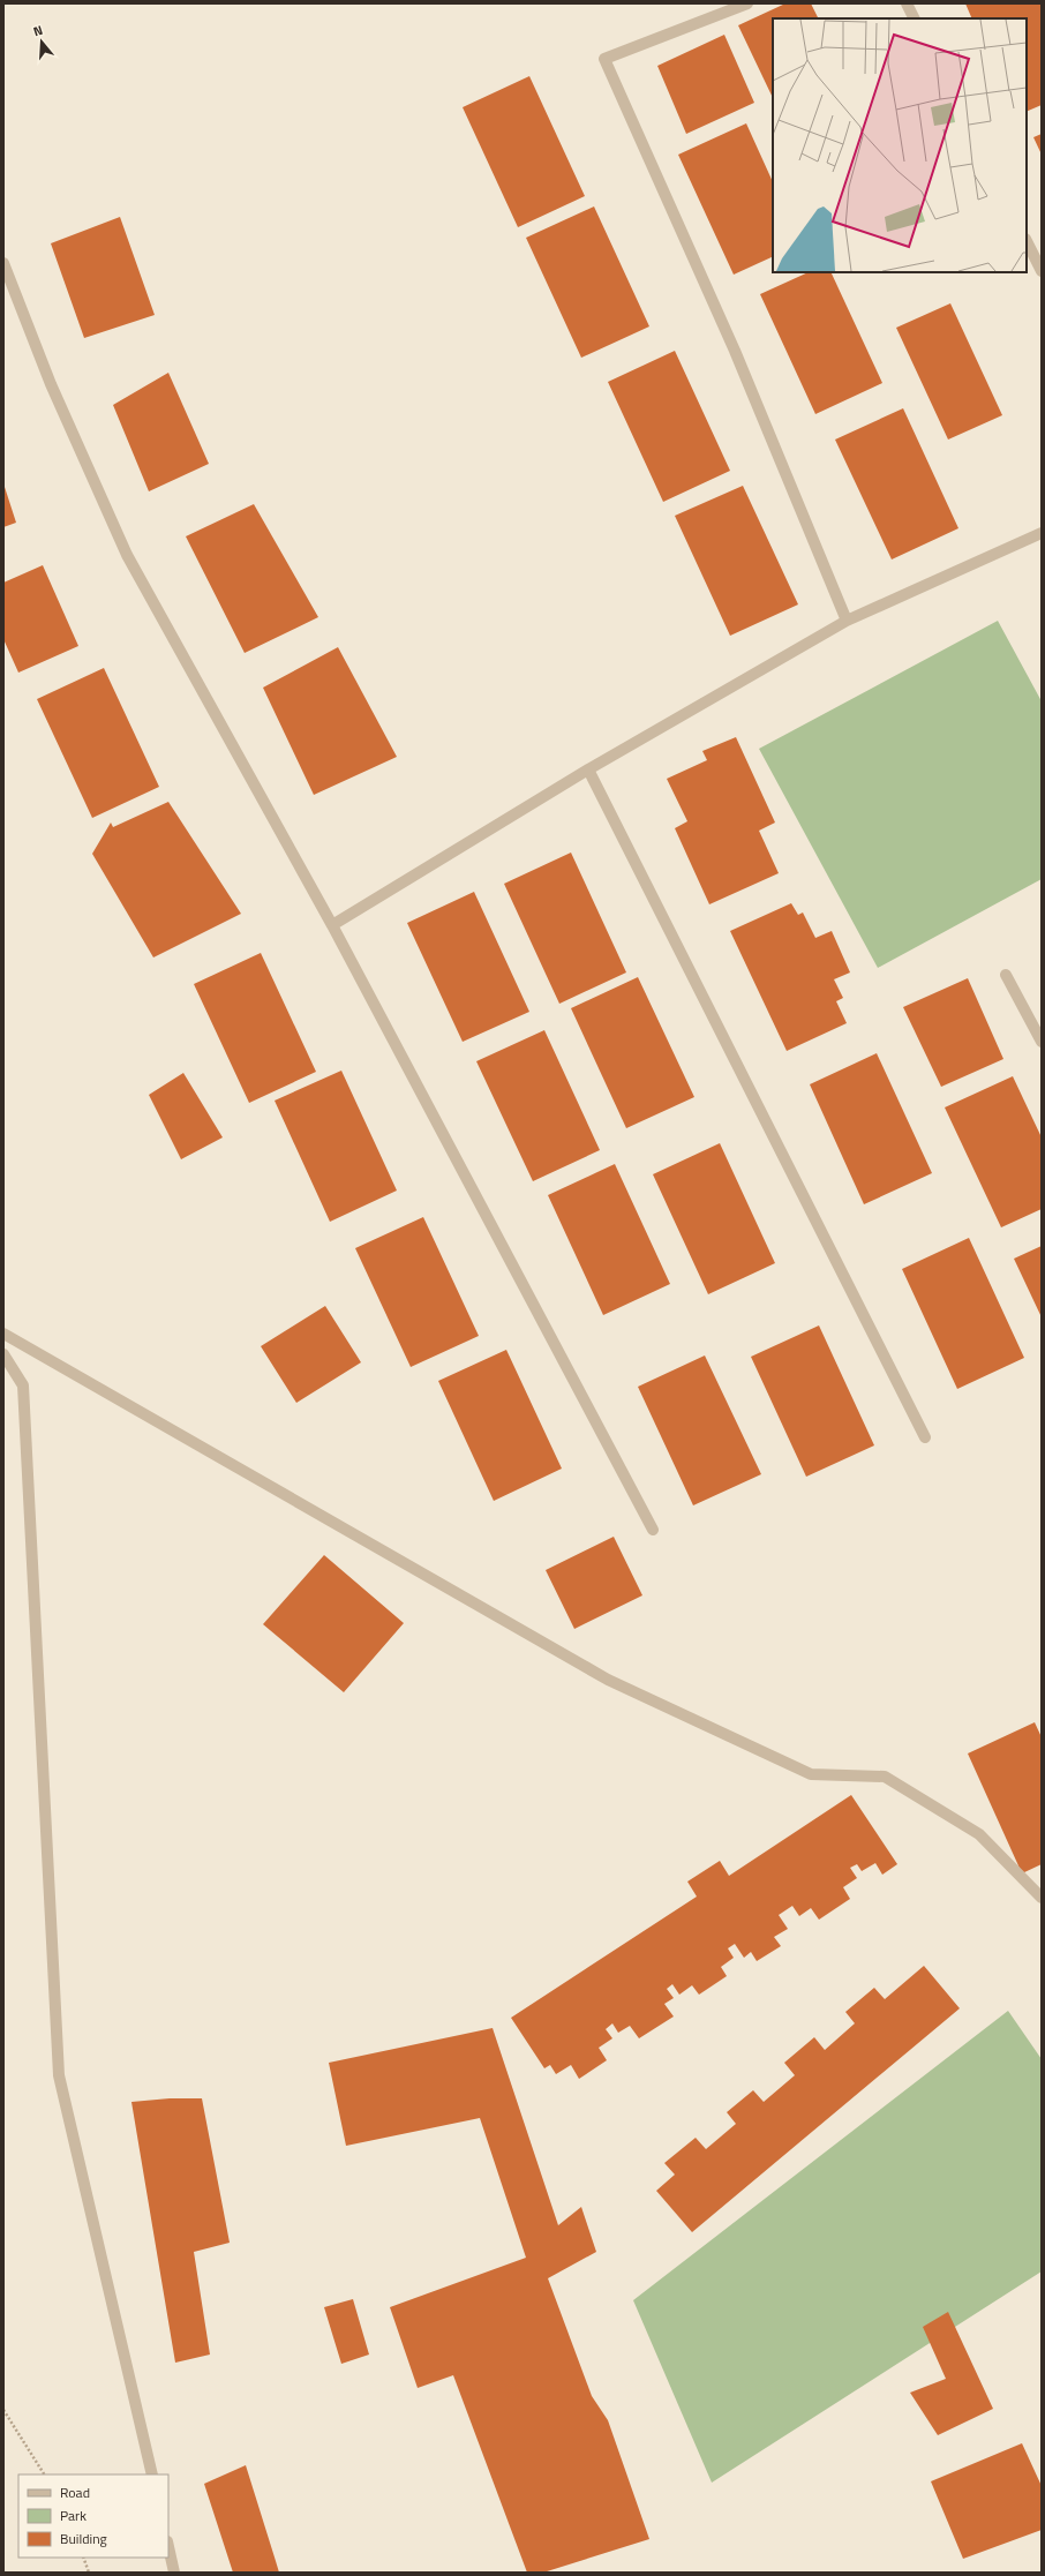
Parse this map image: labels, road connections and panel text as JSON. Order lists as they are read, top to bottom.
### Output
{
  "legend": ["Road", "Park", "Building"],
  "north": "top"
}
